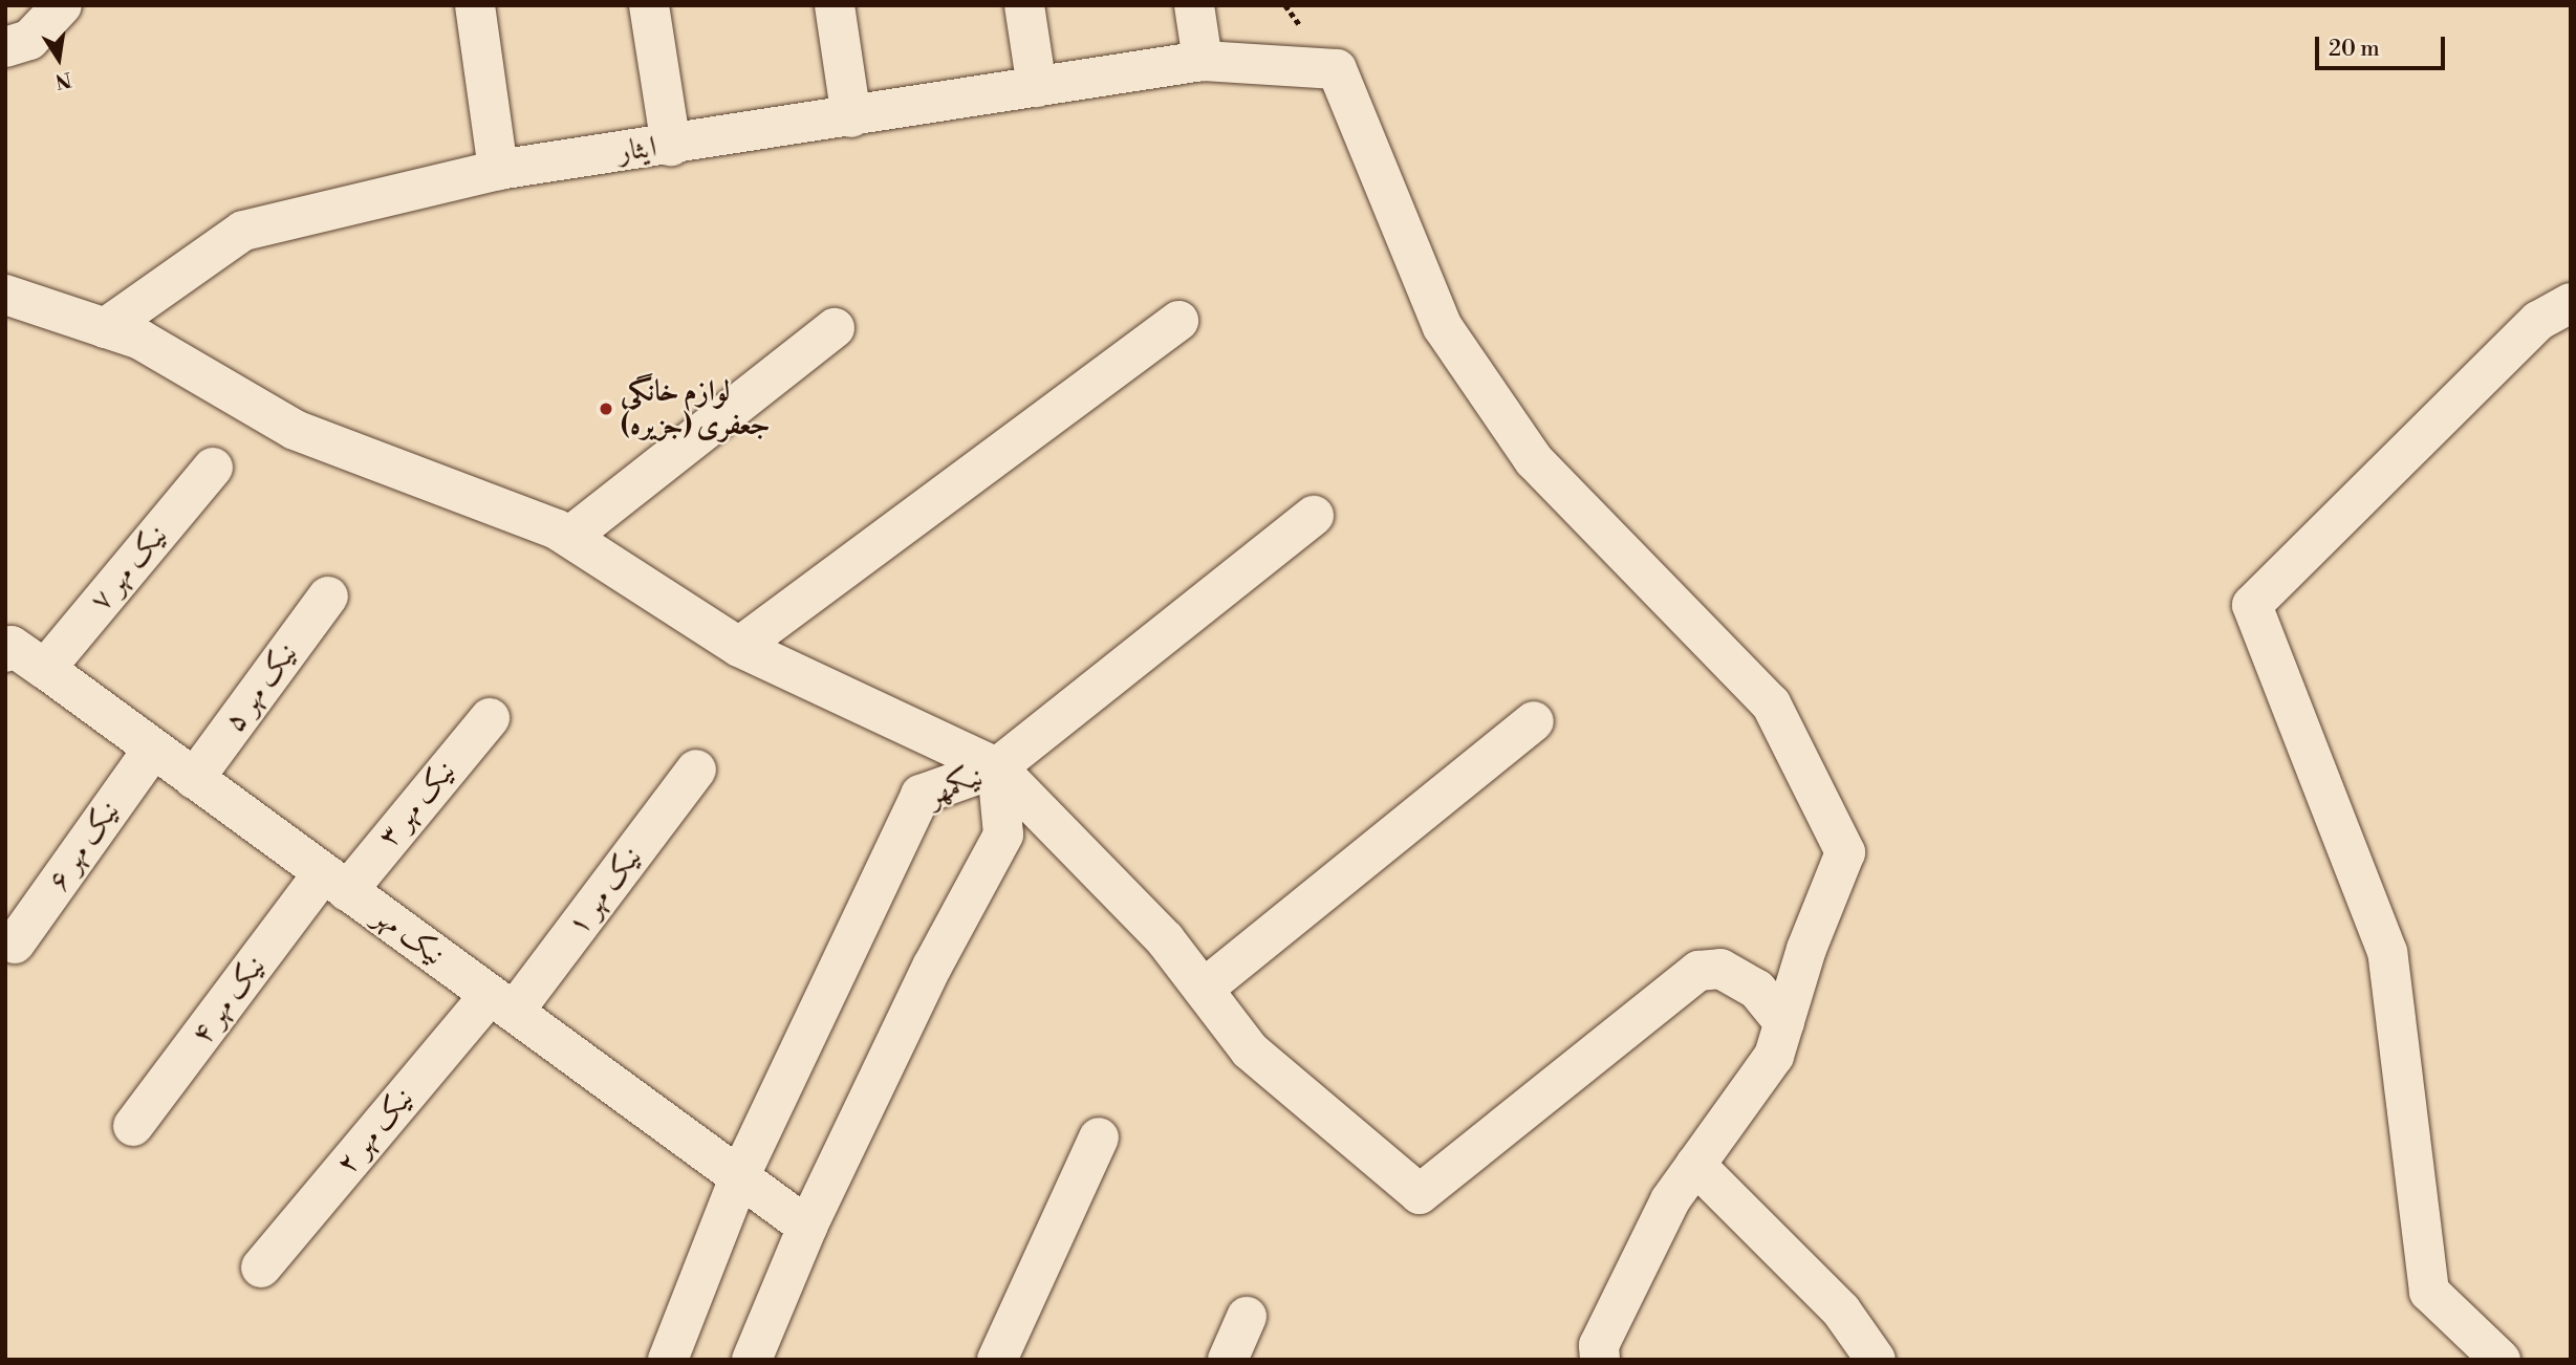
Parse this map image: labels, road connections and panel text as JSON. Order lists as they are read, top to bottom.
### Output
{
  "streets": {
    "street": [
      "ایثار",
      "نیک مهر ۷",
      "نیک مهر ۵",
      "نیکمهر",
      "نیک مهر ۳",
      "نیک مهر ۶",
      "نیک مهر ۱",
      "نیک مهر",
      "نیک مهر ۴",
      "نیک مهر ۲"
    ]
  },
  "crossings": [
    ["نیک مهر ۷", "نیک مهر"],
    ["نیک مهر ۵", "نیک مهر"],
    ["نیکمهر", "نیک مهر"],
    ["نیک مهر ۳", "نیک مهر"],
    ["نیک مهر ۳", "نیک مهر ۴"],
    ["نیک مهر ۶", "نیک مهر"],
    ["نیک مهر ۱", "نیک مهر"],
    ["نیک مهر ۱", "نیک مهر ۲"],
    ["نیک مهر", "نیک مهر ۴"],
    ["نیک مهر", "نیک مهر ۲"]
  ],
  "places": ["لوازم خانگی جعفری (جزیره)"],
  "scale_bar": "20 m",
  "north": "bottom"
}
